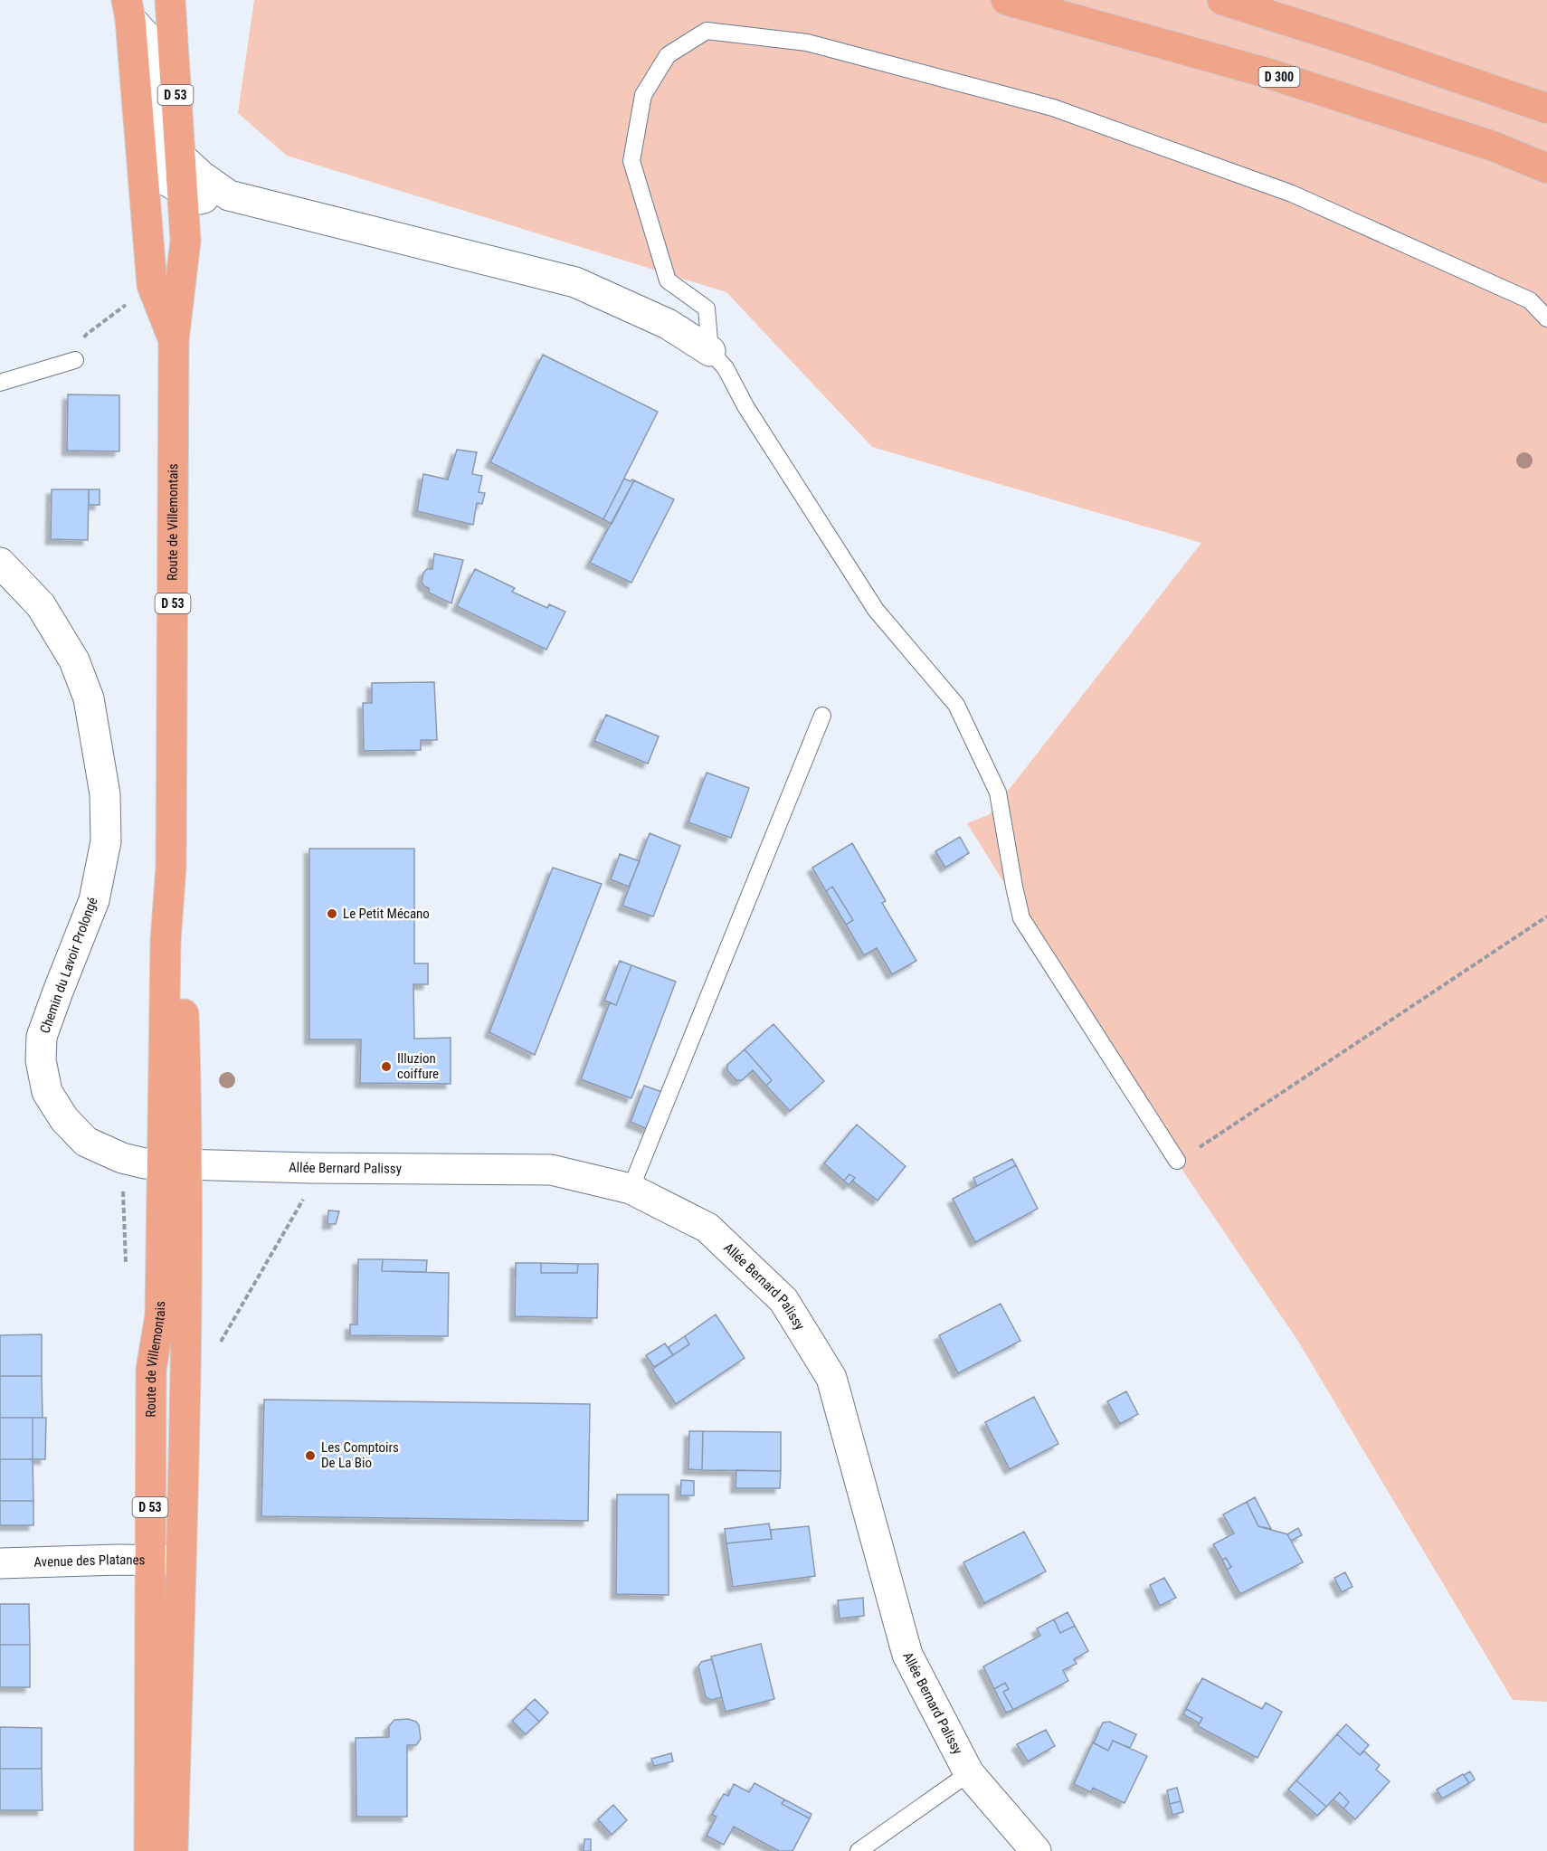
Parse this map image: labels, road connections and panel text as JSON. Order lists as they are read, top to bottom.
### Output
{
  "streets": {
    "main road": ["D 300", "D 53", "Route de Villemontais"],
    "street": ["Chemin du Lavoir Prolongé", "Allée Bernard Palissy", "Avenue des Platanes"]
  },
  "crossings": [
    ["D 53", "Route de Villemontais"],
    ["Route de Villemontais", "Chemin du Lavoir Prolongé"],
    ["Route de Villemontais", "Allée Bernard Palissy"],
    ["Route de Villemontais", "Avenue des Platanes"],
    ["Chemin du Lavoir Prolongé", "Allée Bernard Palissy"]
  ],
  "places": ["Le Petit Mécano", "Illuzion coiffure", "Les Comptoirs De La Bio"]
}
